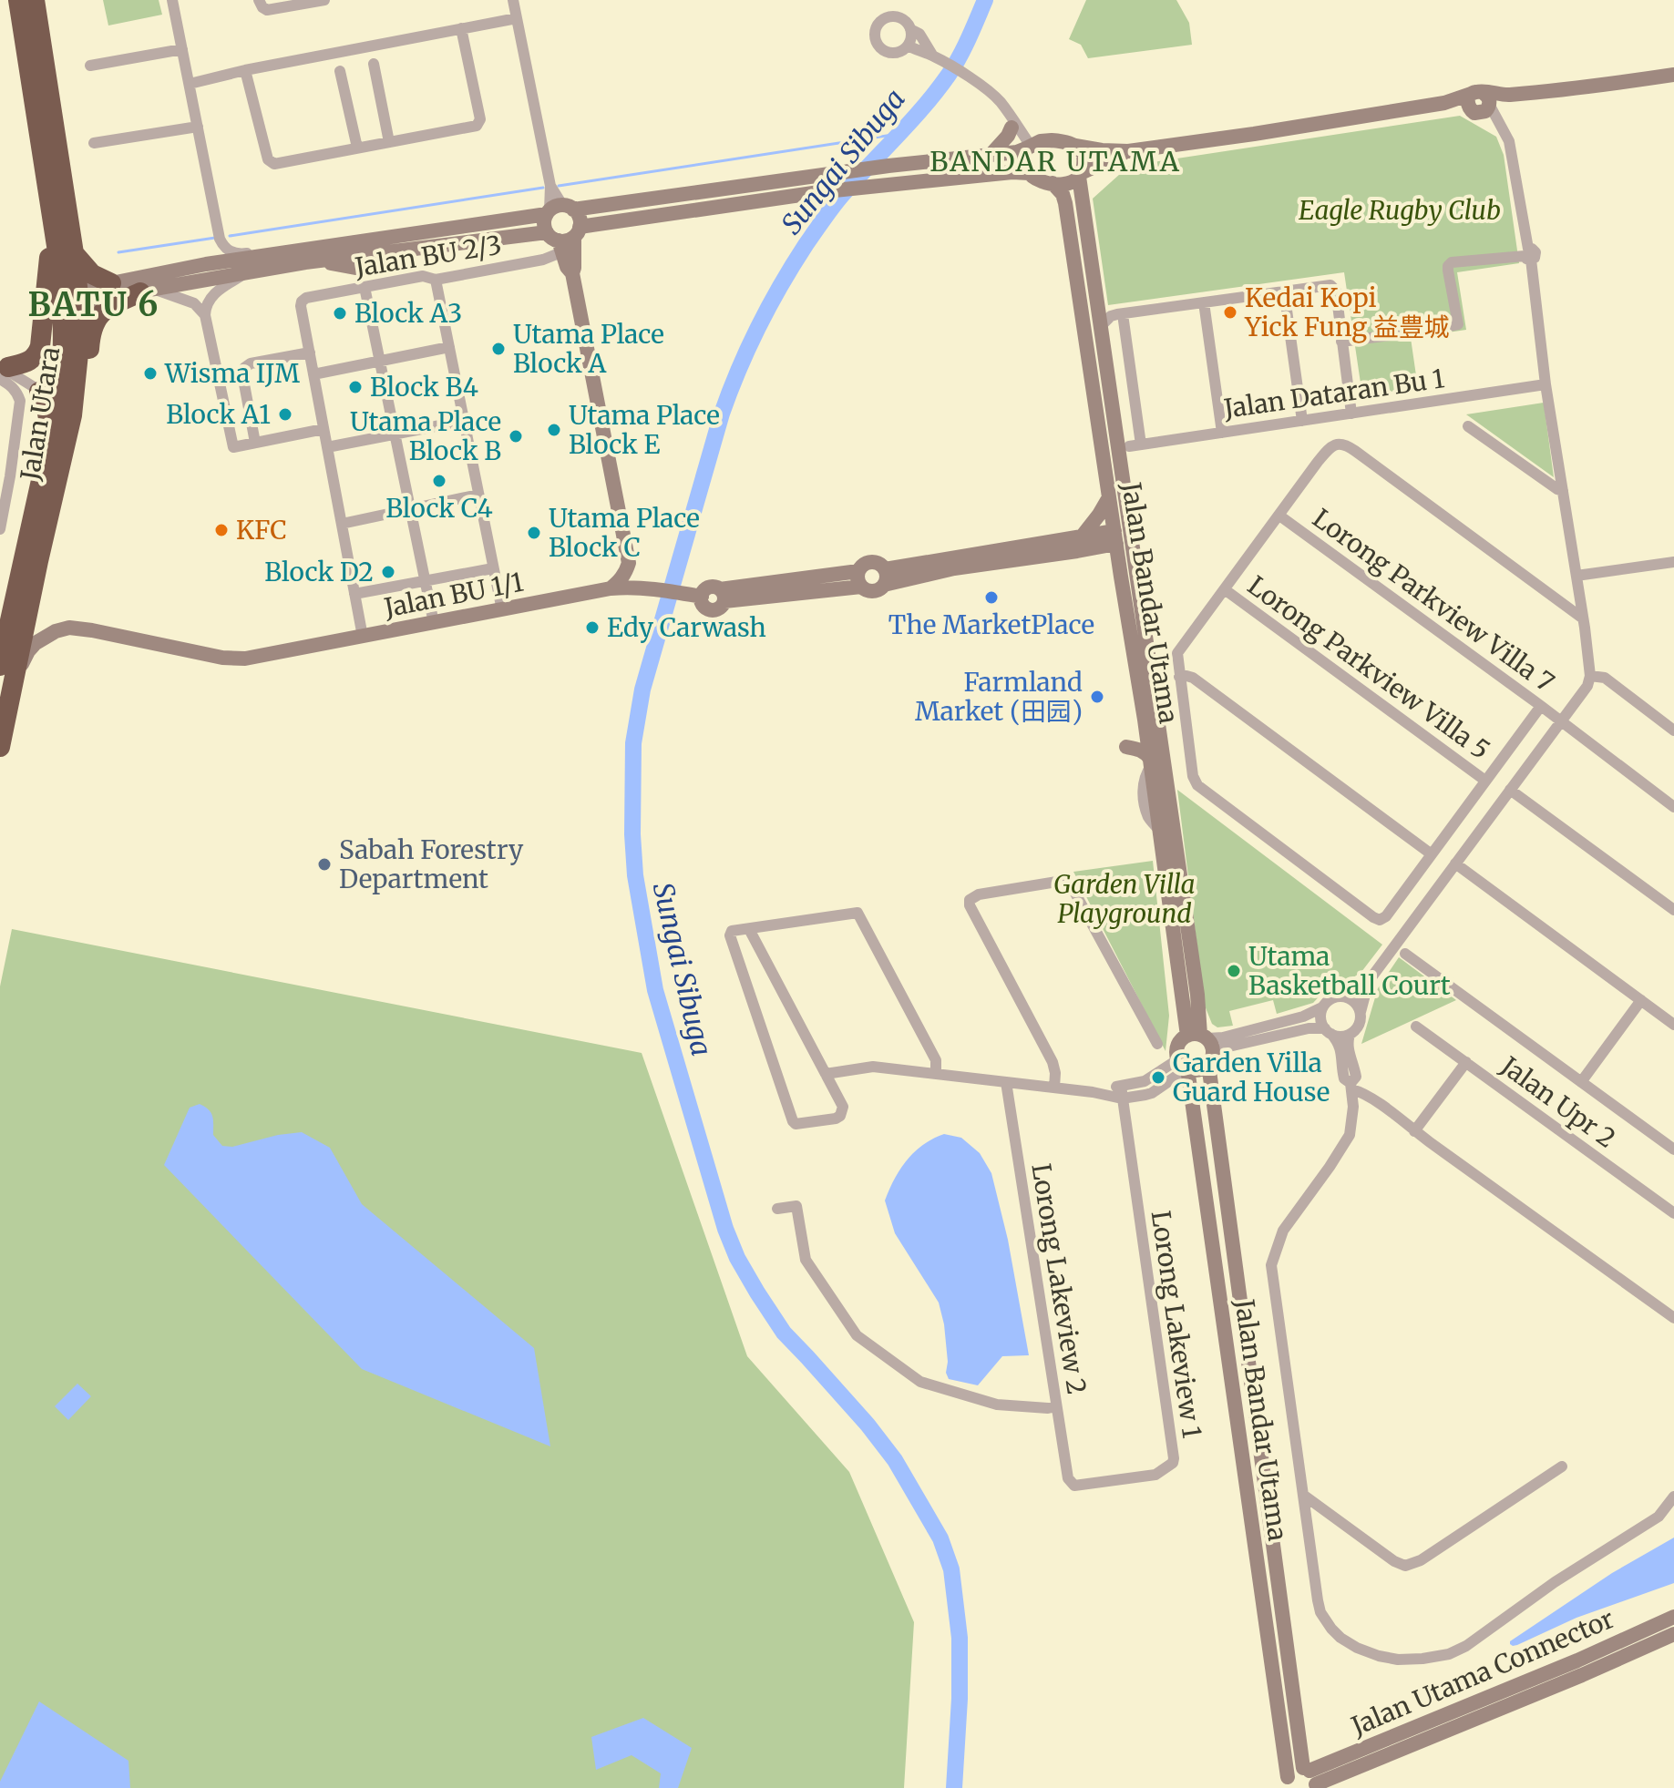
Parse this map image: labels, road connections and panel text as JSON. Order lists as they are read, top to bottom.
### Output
{
  "streets": {
    "highway": ["Jalan Utara"],
    "street": [
      "Jalan BU 2/3",
      "Jalan Dataran Bu 1",
      "Jalan BU 1/1",
      "Lorong Parkview Villa 7",
      "Jalan Bandar Utama",
      "Lorong Parkview Villa 5",
      "Jalan Upr 2",
      "Lorong Lakeview 2",
      "Lorong Lakeview 1",
      "Jalan Utama Connector"
    ]
  },
  "crossings": [
    ["Jalan Utara", "Jalan BU 1/1"],
    ["Jalan Bandar Utama", "Jalan Utama Connector"],
    ["Lorong Lakeview 2", "Lorong Lakeview 1"]
  ],
  "districts": ["BANDAR UTAMA", "BATU 6"],
  "water": ["Sungai Sibuga"],
  "parks": ["Eagle Rugby Club", "Garden Villa Playground"],
  "places": [
    "Kedai Kopi Yick Fung 益豊城",
    "Block A3",
    "Utama Place Block A",
    "Wisma IJM",
    "Block B4",
    "Block A1",
    "Utama Place Block E",
    "Utama Place Block B",
    "Block C4",
    "KFC",
    "Utama Place Block C",
    "Block D2",
    "The MarketPlace",
    "Edy Carwash",
    "Farmland Market (田园)",
    "Sabah Forestry Department",
    "Utama Basketball Court",
    "Garden Villa Guard House"
  ]
}
